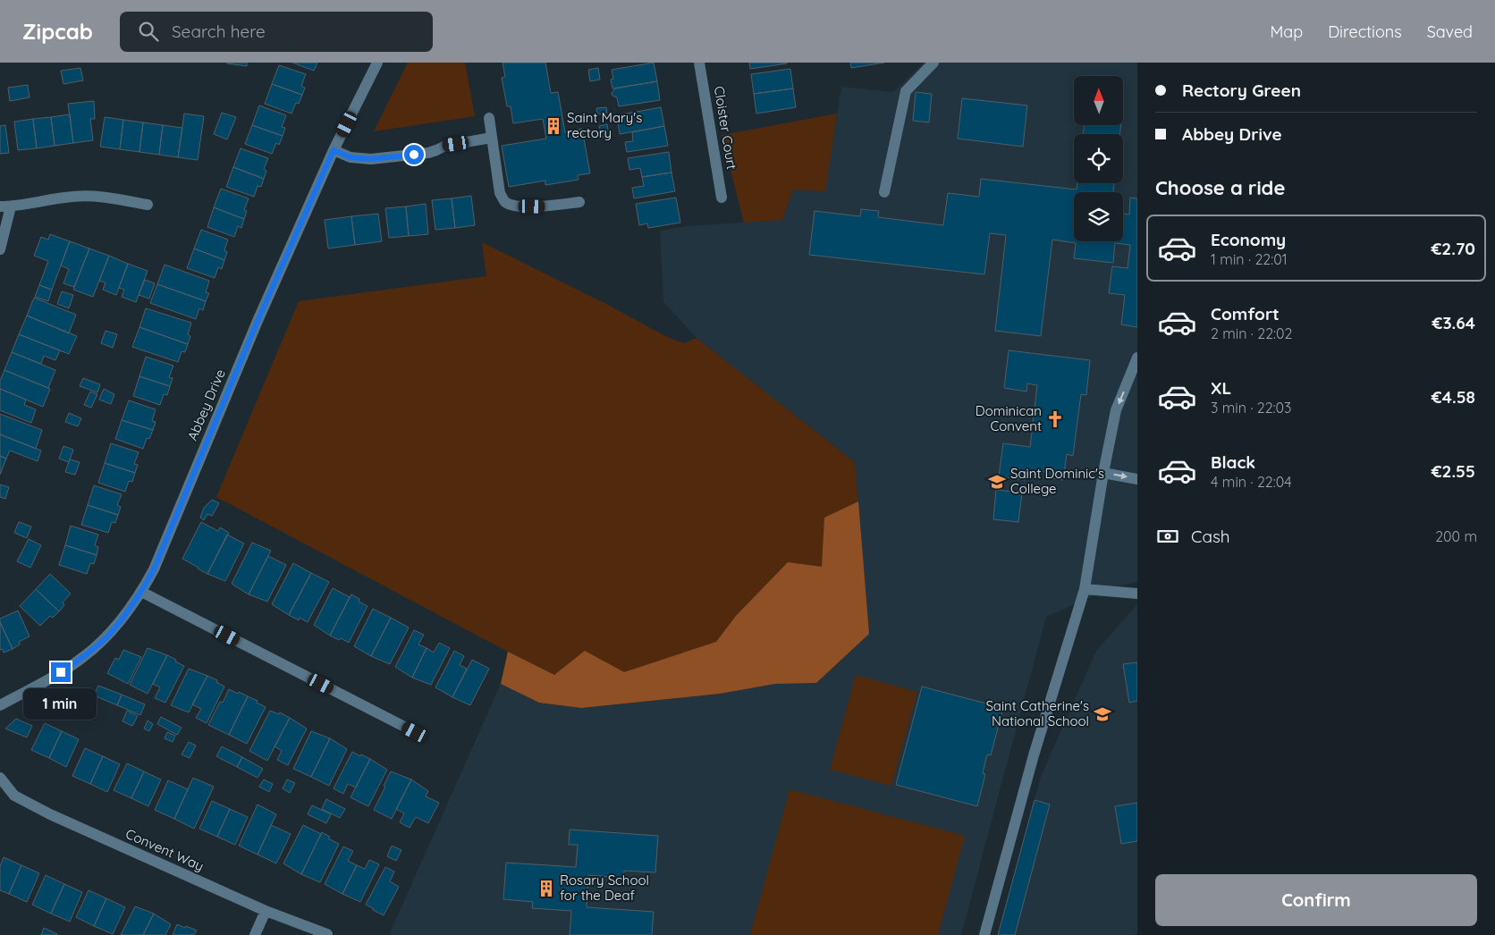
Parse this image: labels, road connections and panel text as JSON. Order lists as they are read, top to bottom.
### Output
{
  "streets": {
    "street": ["Cloister Court", "Abbey Drive", "Convent Way"]
  },
  "places": {
    "building": ["Saint Mary's rectory", "Rosary School for the Deaf"],
    "church": ["Dominican Convent"],
    "school or university": ["Saint Dominic's College", "Saint Catherine's National School"]
  },
  "north": "top",
  "page": {
    "header": "Zipcab",
    "search": "Search here",
    "nav": ["Map", "Directions", "Saved"],
    "banner": ["Rectory Green", "Abbey Drive"],
    "heading": "Choose a ride",
    "list": [
      {
        "name": "Economy",
        "note": "1 min · 22:01",
        "value": "€2.70"
      },
      {
        "name": "Comfort",
        "note": "2 min · 22:02",
        "value": "€3.64"
      },
      {
        "name": "XL",
        "note": "3 min · 22:03",
        "value": "€4.58"
      },
      {
        "name": "Black",
        "note": "4 min · 22:04",
        "value": "€2.55"
      }
    ],
    "pay": ["Cash", "200 m"],
    "bubble": "1 min",
    "buttons": "Confirm"
  }
}
